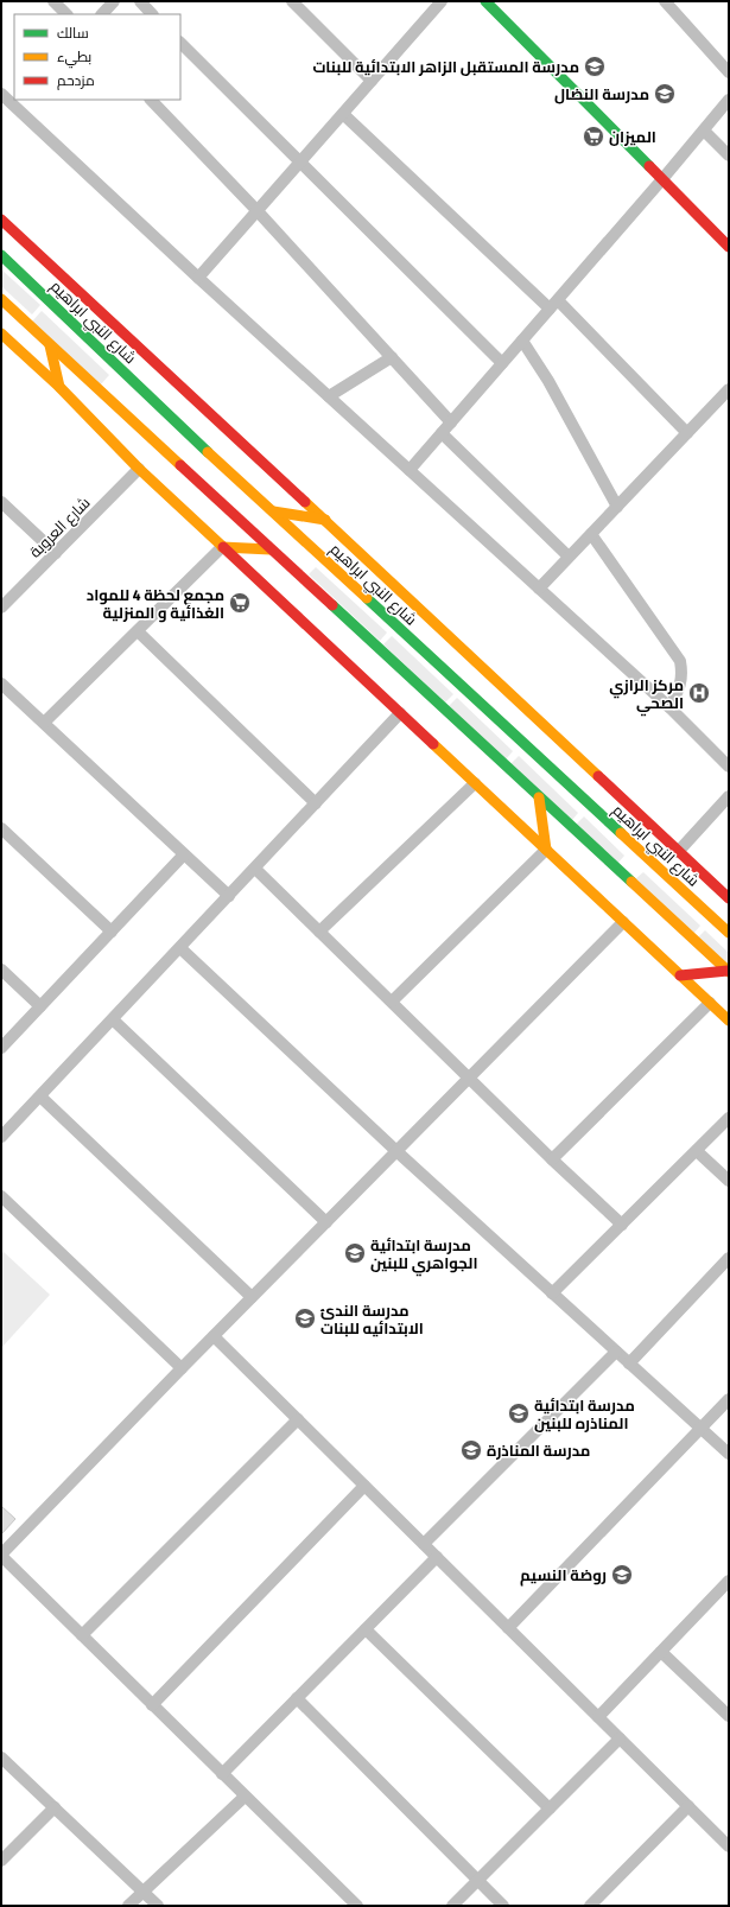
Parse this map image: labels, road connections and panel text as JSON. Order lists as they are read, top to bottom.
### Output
{
  "streets": {
    "street": ["شارع النبي ابراهيم", "شارع العروبة"]
  },
  "places": {
    "school or university": [
      "مدرسة المستقبل الزاهر الابتدائية للبنات",
      "مدرسة النضال",
      "مدرسة ابتدائية الجواهري للبنين",
      "مدرسة الندئ الابتدائيه للبنات",
      "مدرسة ابتدائية المناذره للبنين",
      "مدرسة المناذرة",
      "روضة النسيم"
    ],
    "supermarket": ["الميزان", "مجمع لحظة 4 للمواد الغذائية و المنزلية"],
    "hospital": ["مركز الرازي الصحي"]
  },
  "legend": ["سالك", "بطيء", "مزدحم"]
}
